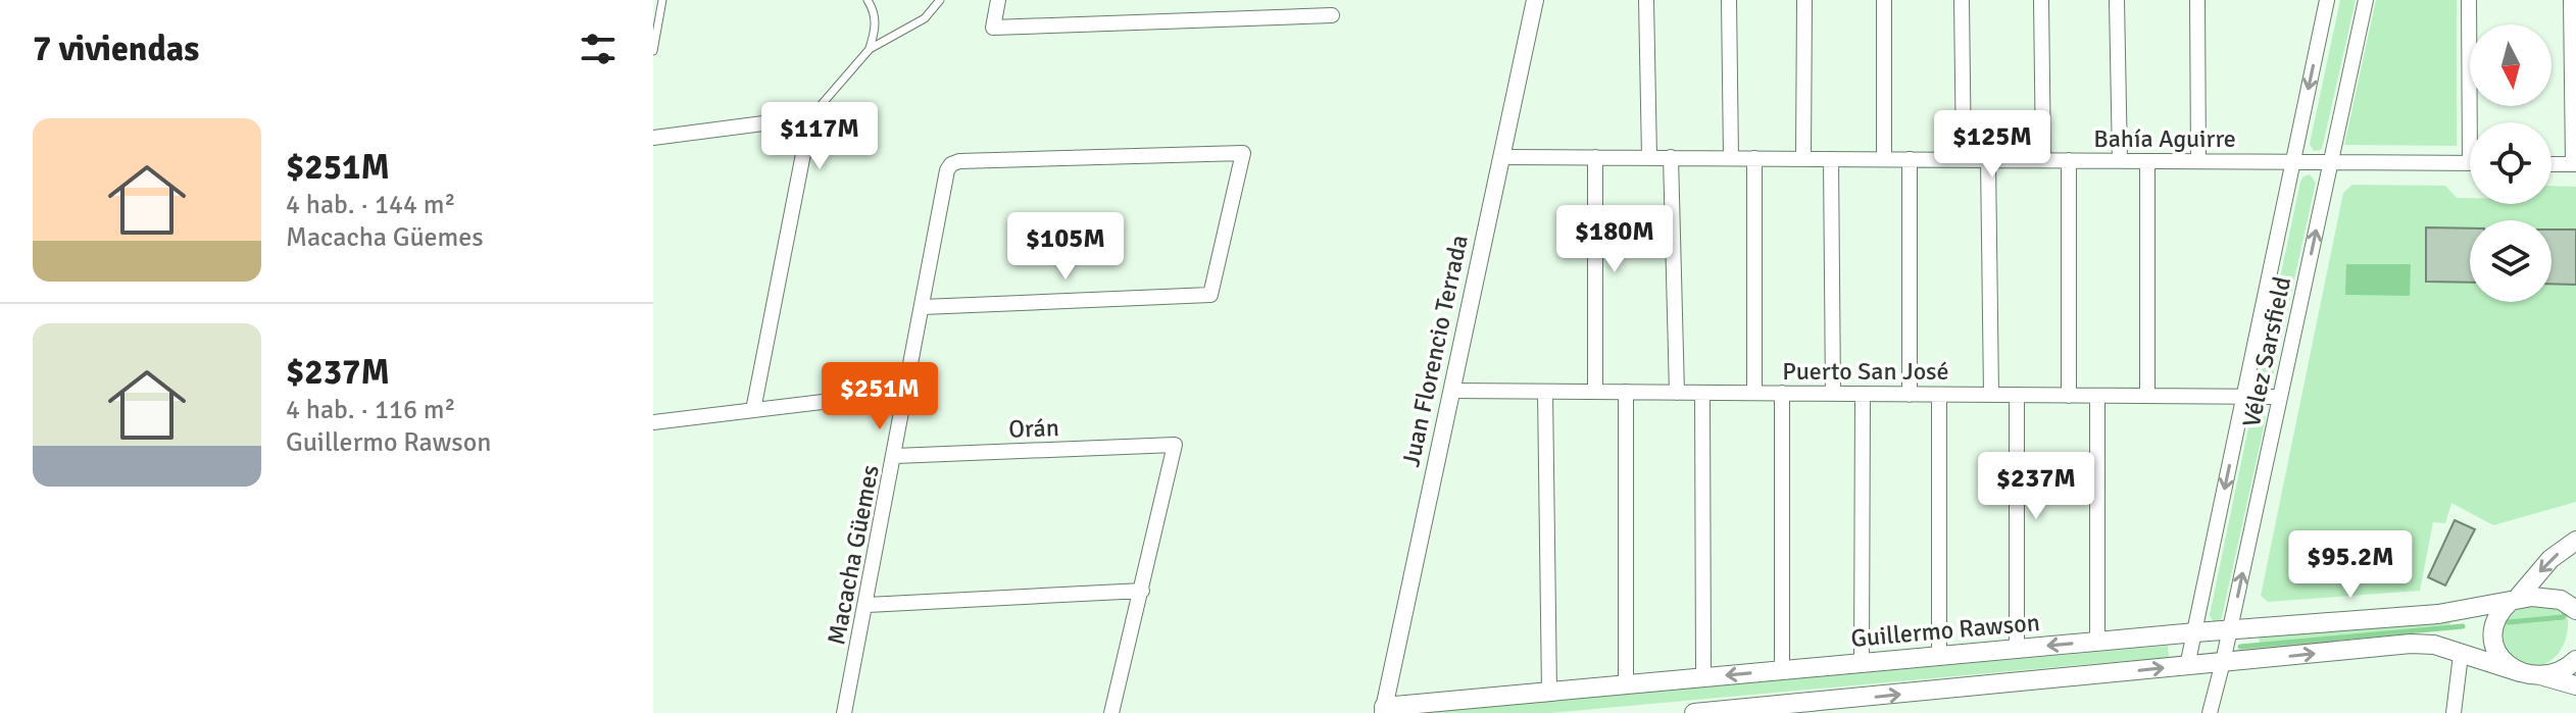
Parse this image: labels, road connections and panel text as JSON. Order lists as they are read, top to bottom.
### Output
{
  "streets": {
    "main road": ["Guillermo Rawson"],
    "street": [
      "Bahía Aguirre",
      "Juan Florencio Terrada",
      "Vélez Sarsfield",
      "Puerto San José",
      "Orán",
      "Macacha Güemes"
    ]
  },
  "crossings": [
    ["Bahía Aguirre", "Juan Florencio Terrada"],
    ["Bahía Aguirre", "Vélez Sarsfield"],
    ["Juan Florencio Terrada", "Puerto San José"],
    ["Juan Florencio Terrada", "Guillermo Rawson"],
    ["Vélez Sarsfield", "Puerto San José"],
    ["Vélez Sarsfield", "Guillermo Rawson"],
    ["Orán", "Macacha Güemes"]
  ],
  "north": "bottom",
  "page": {
    "heading": "7 viviendas",
    "list": [
      {
        "name": "$251M",
        "note": "4 hab. · 144 m² · Macacha Güemes"
      },
      {
        "name": "$237M",
        "note": "4 hab. · 116 m² · Guillermo Rawson"
      }
    ],
    "price": [
      "$117M",
      "$125M",
      "$180M",
      "$105M",
      "$251M",
      "$237M",
      "$95.2M"
    ]
  }
}
